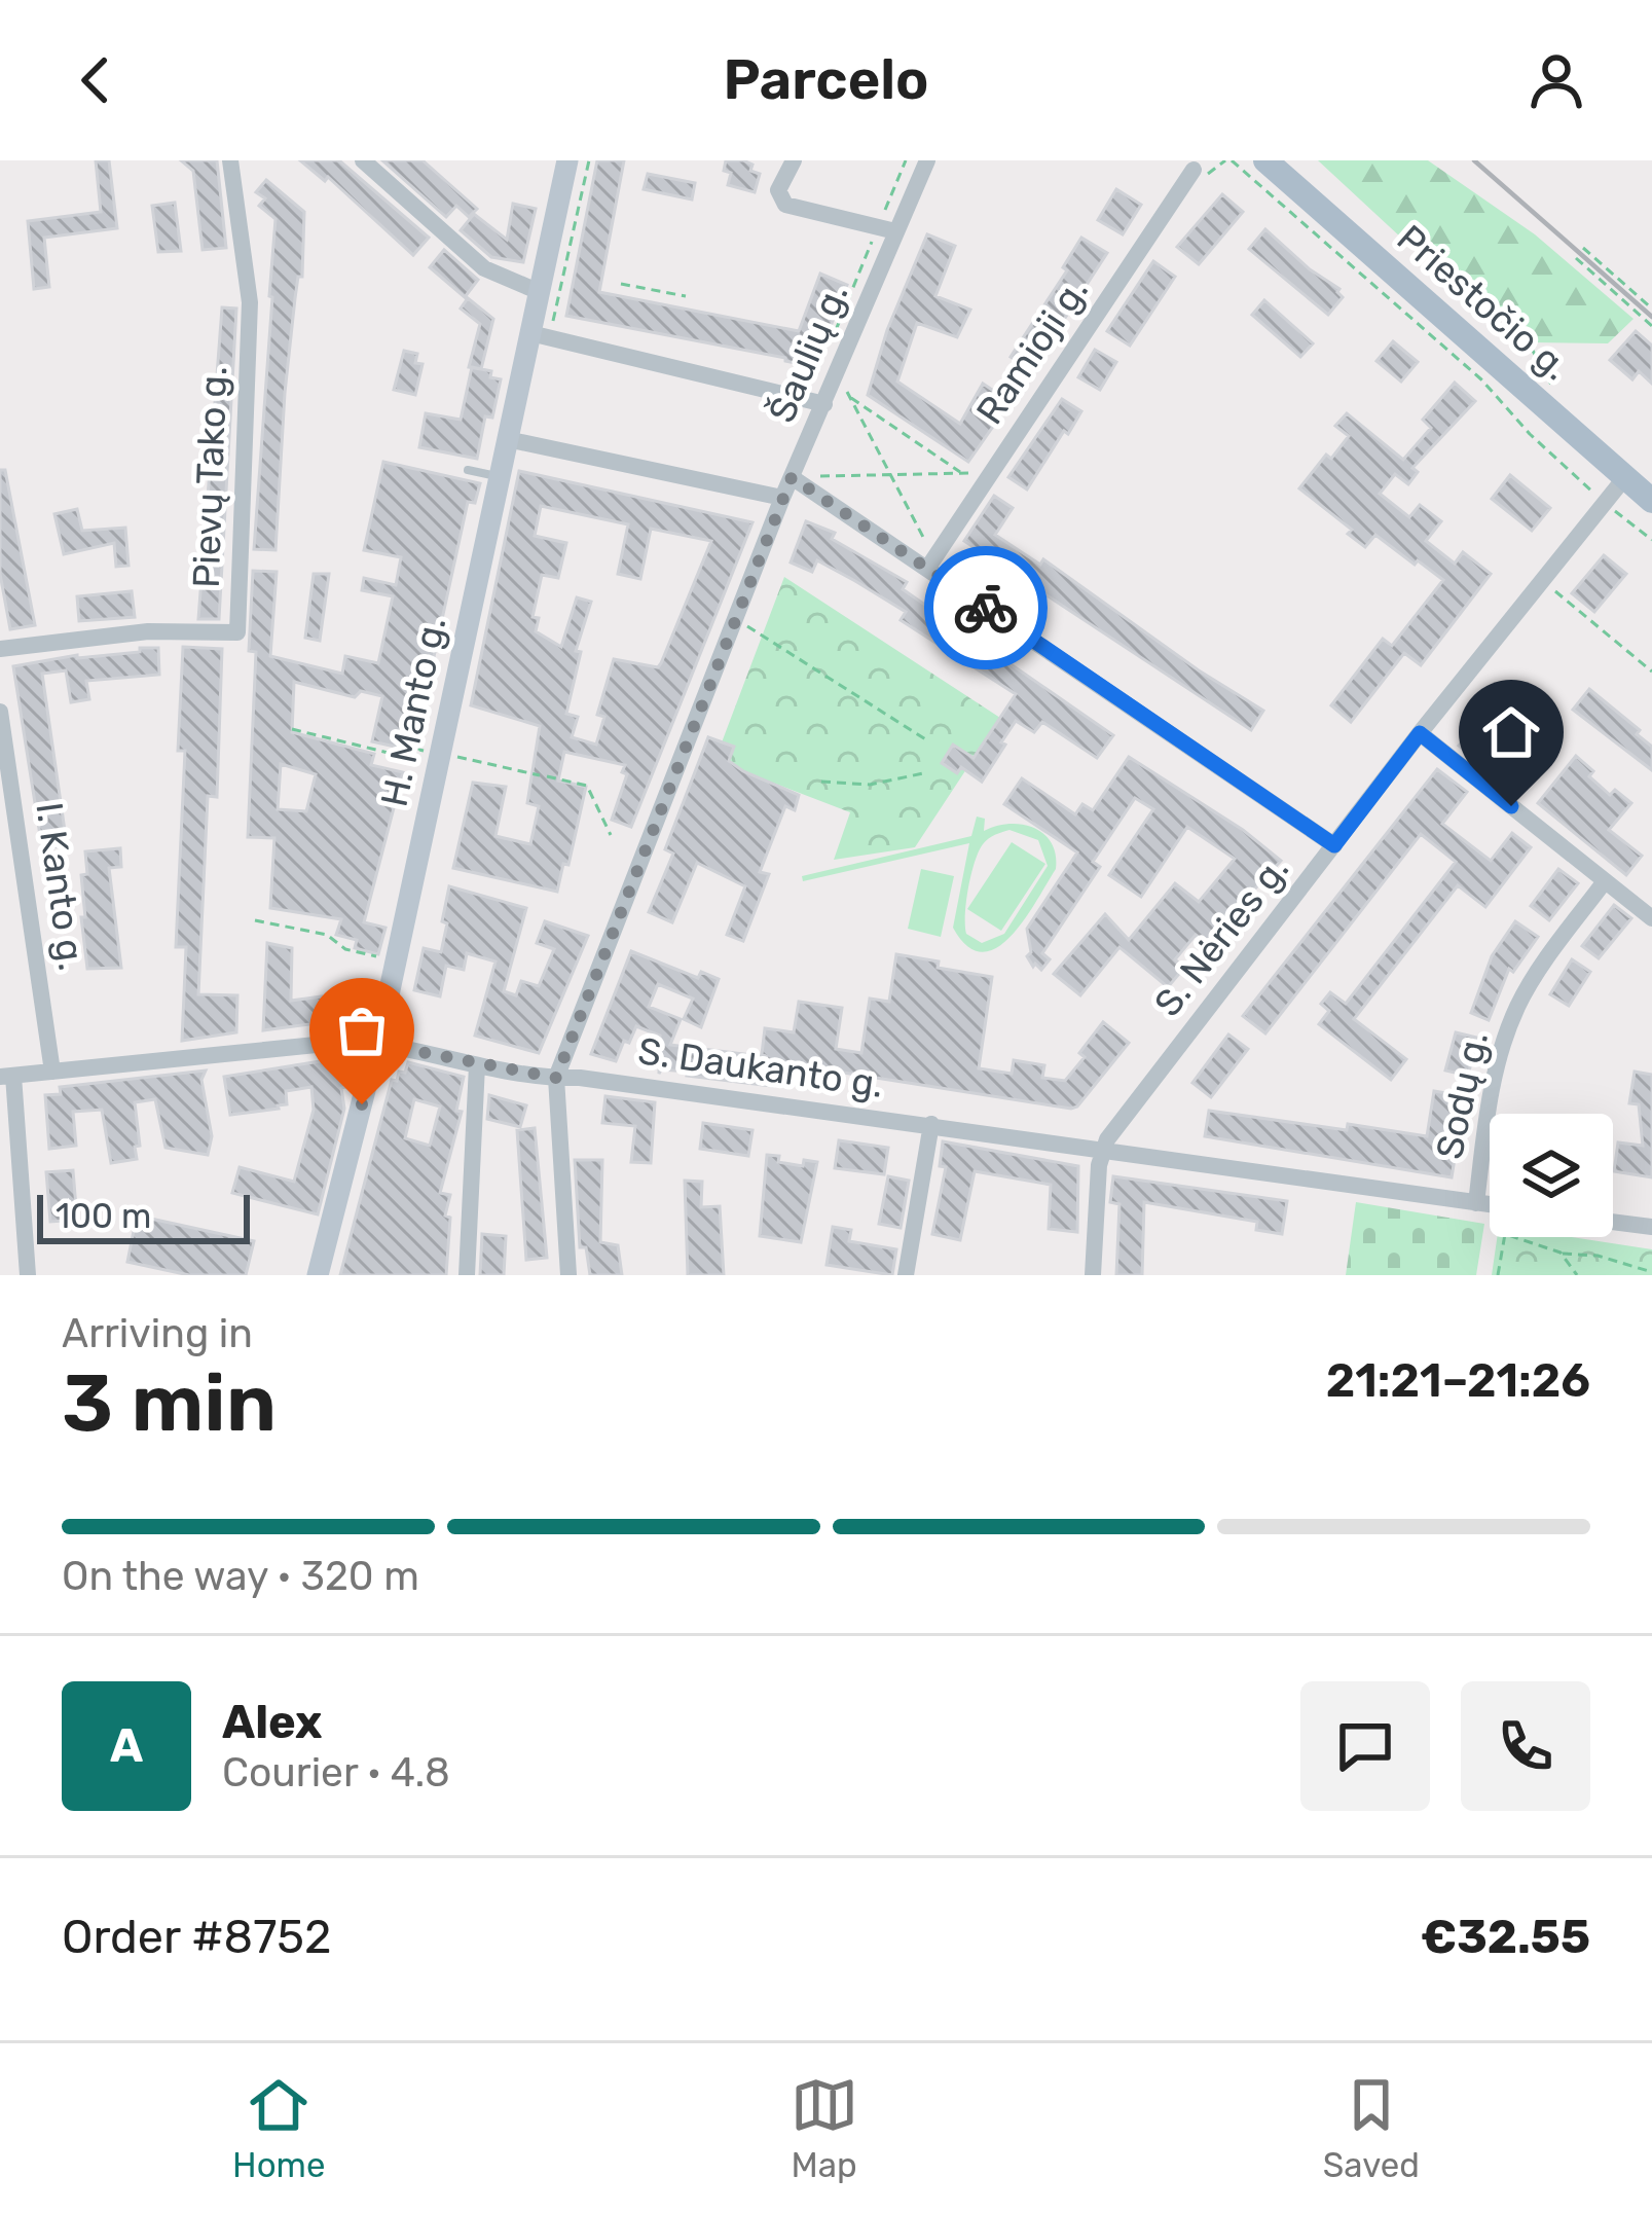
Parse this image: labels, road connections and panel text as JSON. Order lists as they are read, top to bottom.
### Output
{
  "streets": {
    "main road": ["Priestočio g.", "H. Manto g."],
    "street": [
      "Ramioji g.",
      "Šaulių g.",
      "Pievų Tako g.",
      "I. Kanto g.",
      "S. Nėries g.",
      "S. Daukanto g.",
      "Sodų g."
    ]
  },
  "crossings": [
    ["Priestočio g.", "S. Nėries g."],
    ["Šaulių g.", "S. Daukanto g."],
    ["H. Manto g.", "S. Daukanto g."],
    ["I. Kanto g.", "S. Daukanto g."],
    ["S. Nėries g.", "S. Daukanto g."],
    ["S. Daukanto g.", "Sodų g."]
  ],
  "scale_bar": "100 m",
  "page": {
    "header": "Parcelo",
    "scale": "100 m",
    "heading": ["3 min", "Arriving in", "21:21–21:26"],
    "panel": [
      "Alex",
      "Courier · 4.8",
      "Order #8752",
      "€32.55"
    ],
    "bar": "On the way · 320 m",
    "round": "A",
    "tabs": ["Home", "Map", "Saved"]
  }
}
